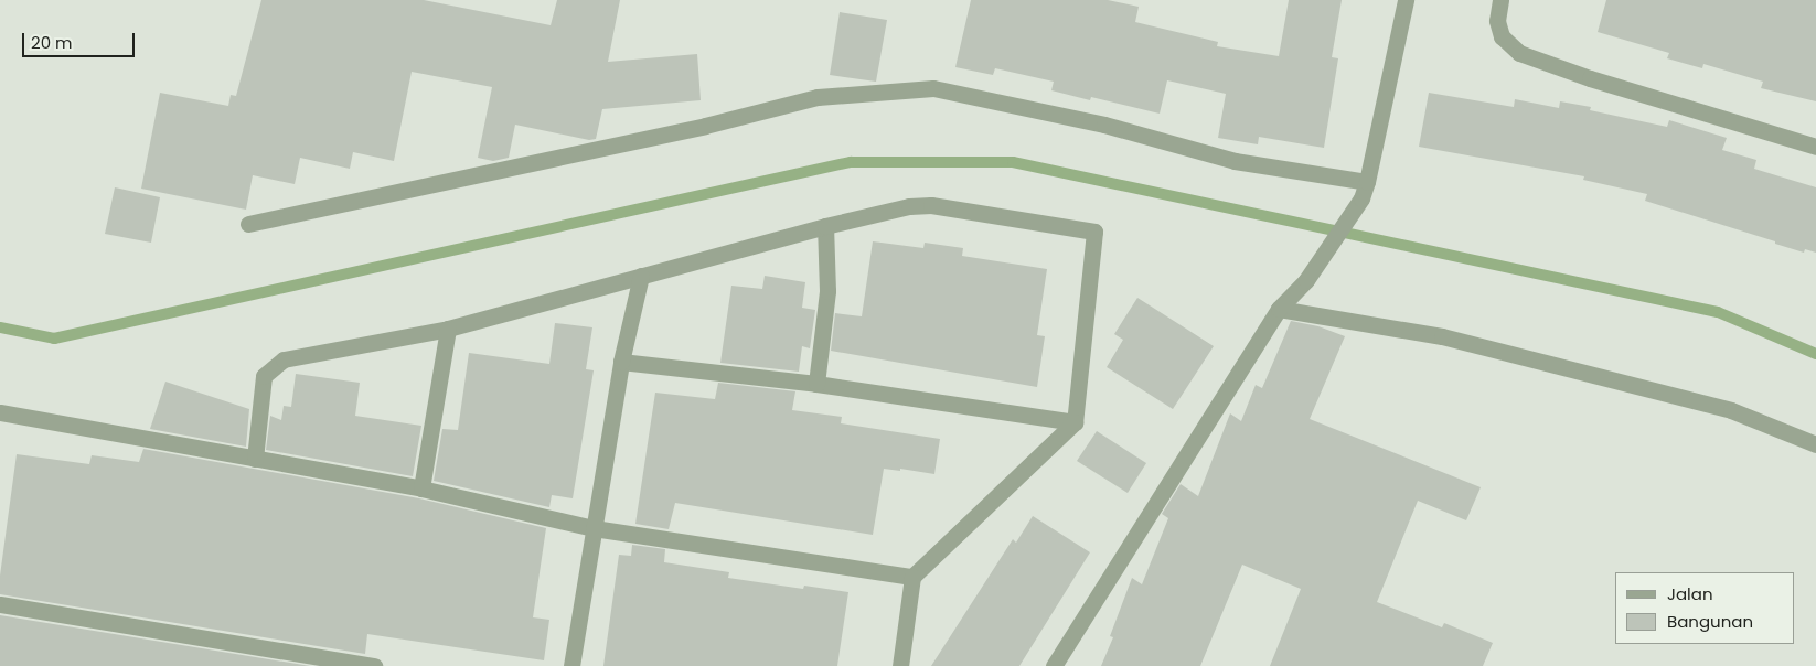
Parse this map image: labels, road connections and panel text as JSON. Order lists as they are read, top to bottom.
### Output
{
  "legend": ["Jalan", "Bangunan"],
  "scale_bar": "20 m"
}
